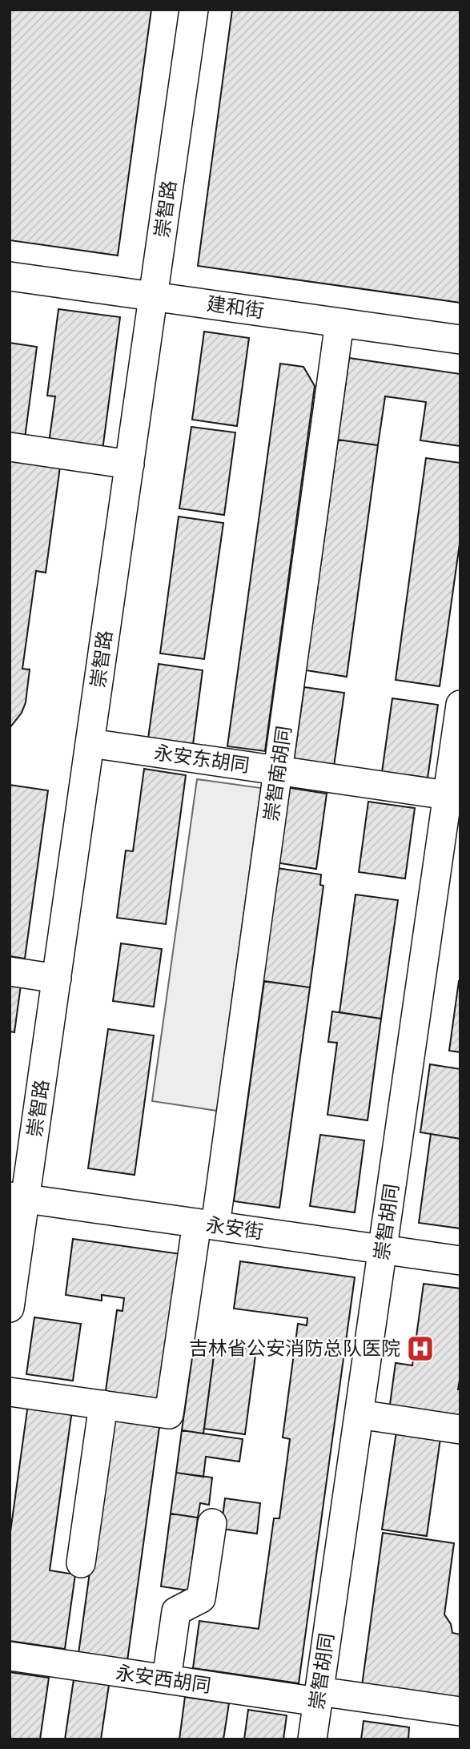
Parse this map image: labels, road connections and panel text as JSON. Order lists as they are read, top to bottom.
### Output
{
  "streets": {
    "street": [
      "崇智路",
      "建和街",
      "永安东胡同",
      "崇智南胡同",
      "崇智胡同",
      "永安街",
      "永安西胡同"
    ]
  },
  "crossings": [
    ["崇智路", "建和街"],
    ["崇智路", "永安东胡同"],
    ["崇智路", "永安街"],
    ["建和街", "崇智南胡同"],
    ["永安东胡同", "崇智南胡同"],
    ["永安东胡同", "崇智胡同"],
    ["崇智南胡同", "永安街"],
    ["崇智胡同", "永安街"],
    ["崇智胡同", "永安西胡同"]
  ],
  "places": {
    "hospital": ["吉林省公安消防总队医院"]
  }
}
